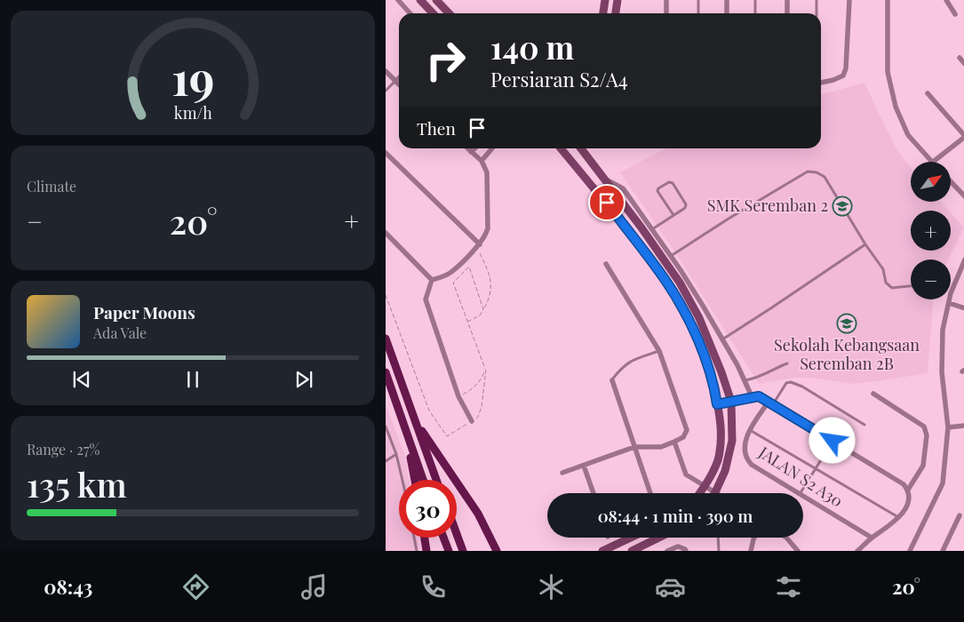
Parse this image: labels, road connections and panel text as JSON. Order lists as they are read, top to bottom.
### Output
{
  "streets": {
    "street": ["JALAN S2 A30"]
  },
  "places": {
    "school or university": ["SMK Seremban 2", "Sekolah Kebangsaan Seremban 2B"]
  },
  "north": "top right",
  "page": {
    "turn": ["140 m", "Persiaran S2/A4"],
    "then": "Then",
    "tile": [
      "Climate",
      ["Range · 27%", "135 km"]
    ],
    "map_buttons": ["+", "−"],
    "heat": ["−", "20°", "+"],
    "song": ["Paper Moons", "Ada Vale"],
    "limit": "30",
    "trip": "08:44 · 1 min · 390 m",
    "tabs": ["08:43", "20°"],
    "gauge": ["19", "km/h"]
  }
}
